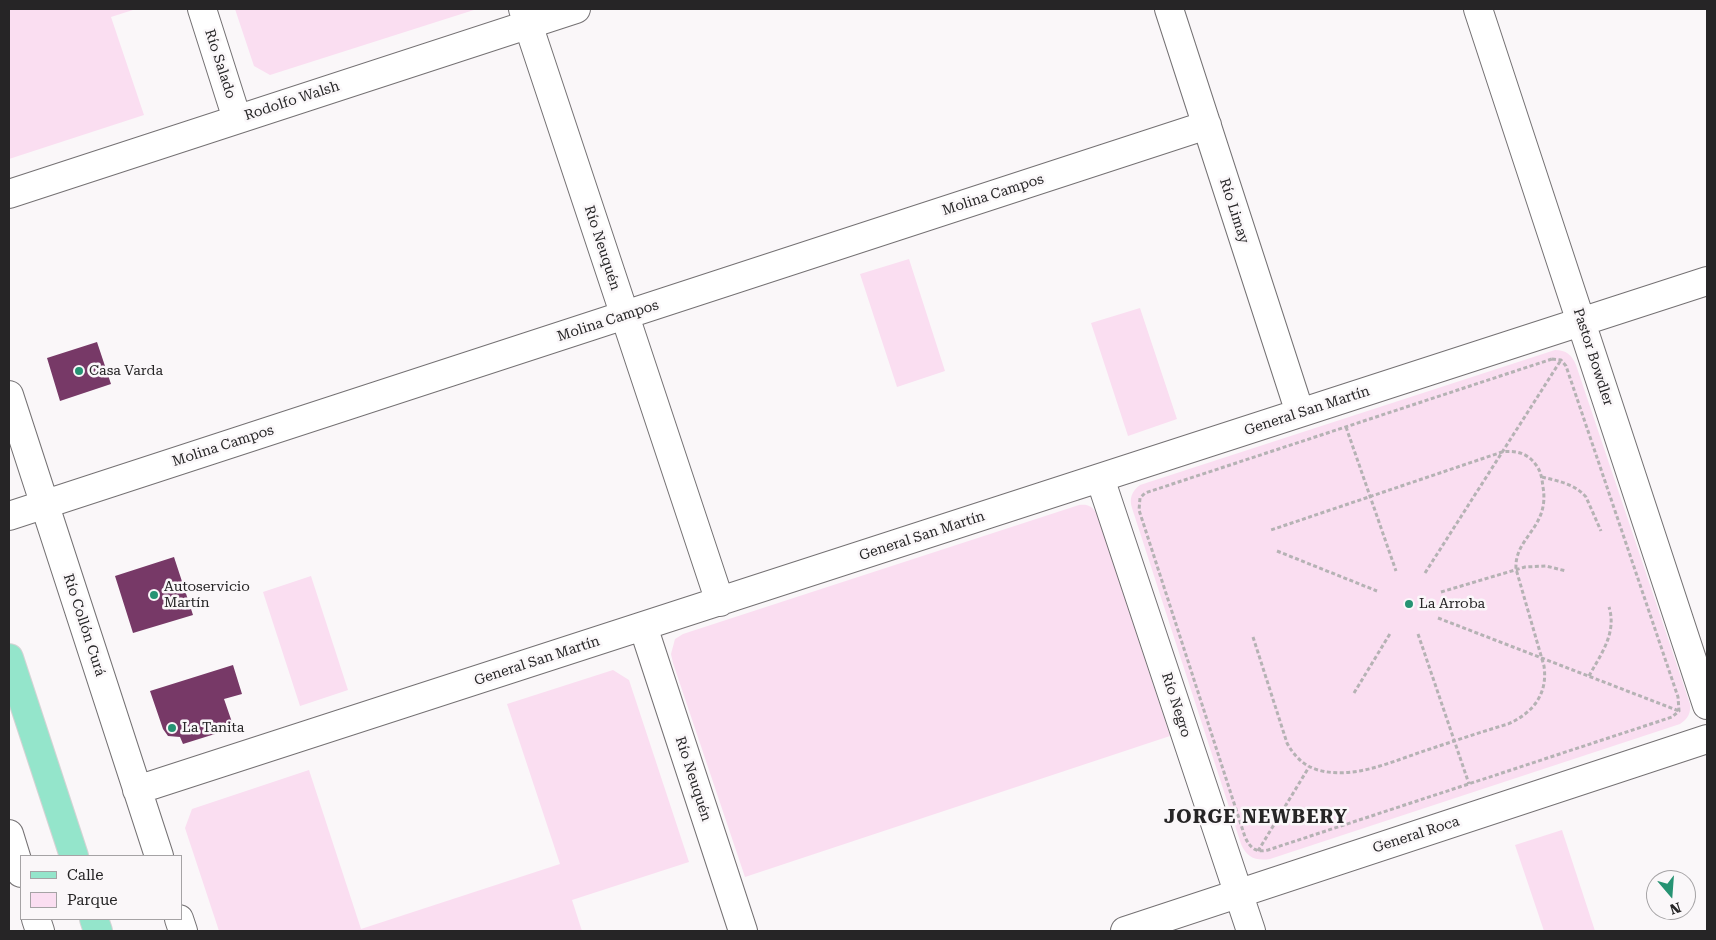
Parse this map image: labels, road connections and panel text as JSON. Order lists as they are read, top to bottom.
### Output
{
  "streets": {
    "street": [
      "Río Salado",
      "Rodolfo Walsh",
      "Molina Campos",
      "Río Limay",
      "Río Neuquén",
      "Pastor Bowdler",
      "General San Martín",
      "Río Collón Curá",
      "Río Negro",
      "General Roca"
    ]
  },
  "crossings": [
    ["Río Salado", "Rodolfo Walsh"],
    ["Rodolfo Walsh", "Río Neuquén"],
    ["Molina Campos", "Río Limay"],
    ["Molina Campos", "Río Neuquén"],
    ["Molina Campos", "Río Collón Curá"],
    ["Río Limay", "General San Martín"],
    ["Río Neuquén", "General San Martín"],
    ["Pastor Bowdler", "General San Martín"],
    ["General San Martín", "Río Collón Curá"],
    ["General San Martín", "Río Negro"],
    ["Río Negro", "General Roca"]
  ],
  "districts": ["JORGE NEWBERY"],
  "places": [
    "Casa Varda",
    "Autoservicio Martín",
    "La Arroba",
    "La Tanita"
  ],
  "legend": ["Calle", "Parque"],
  "north": "bottom"
}
